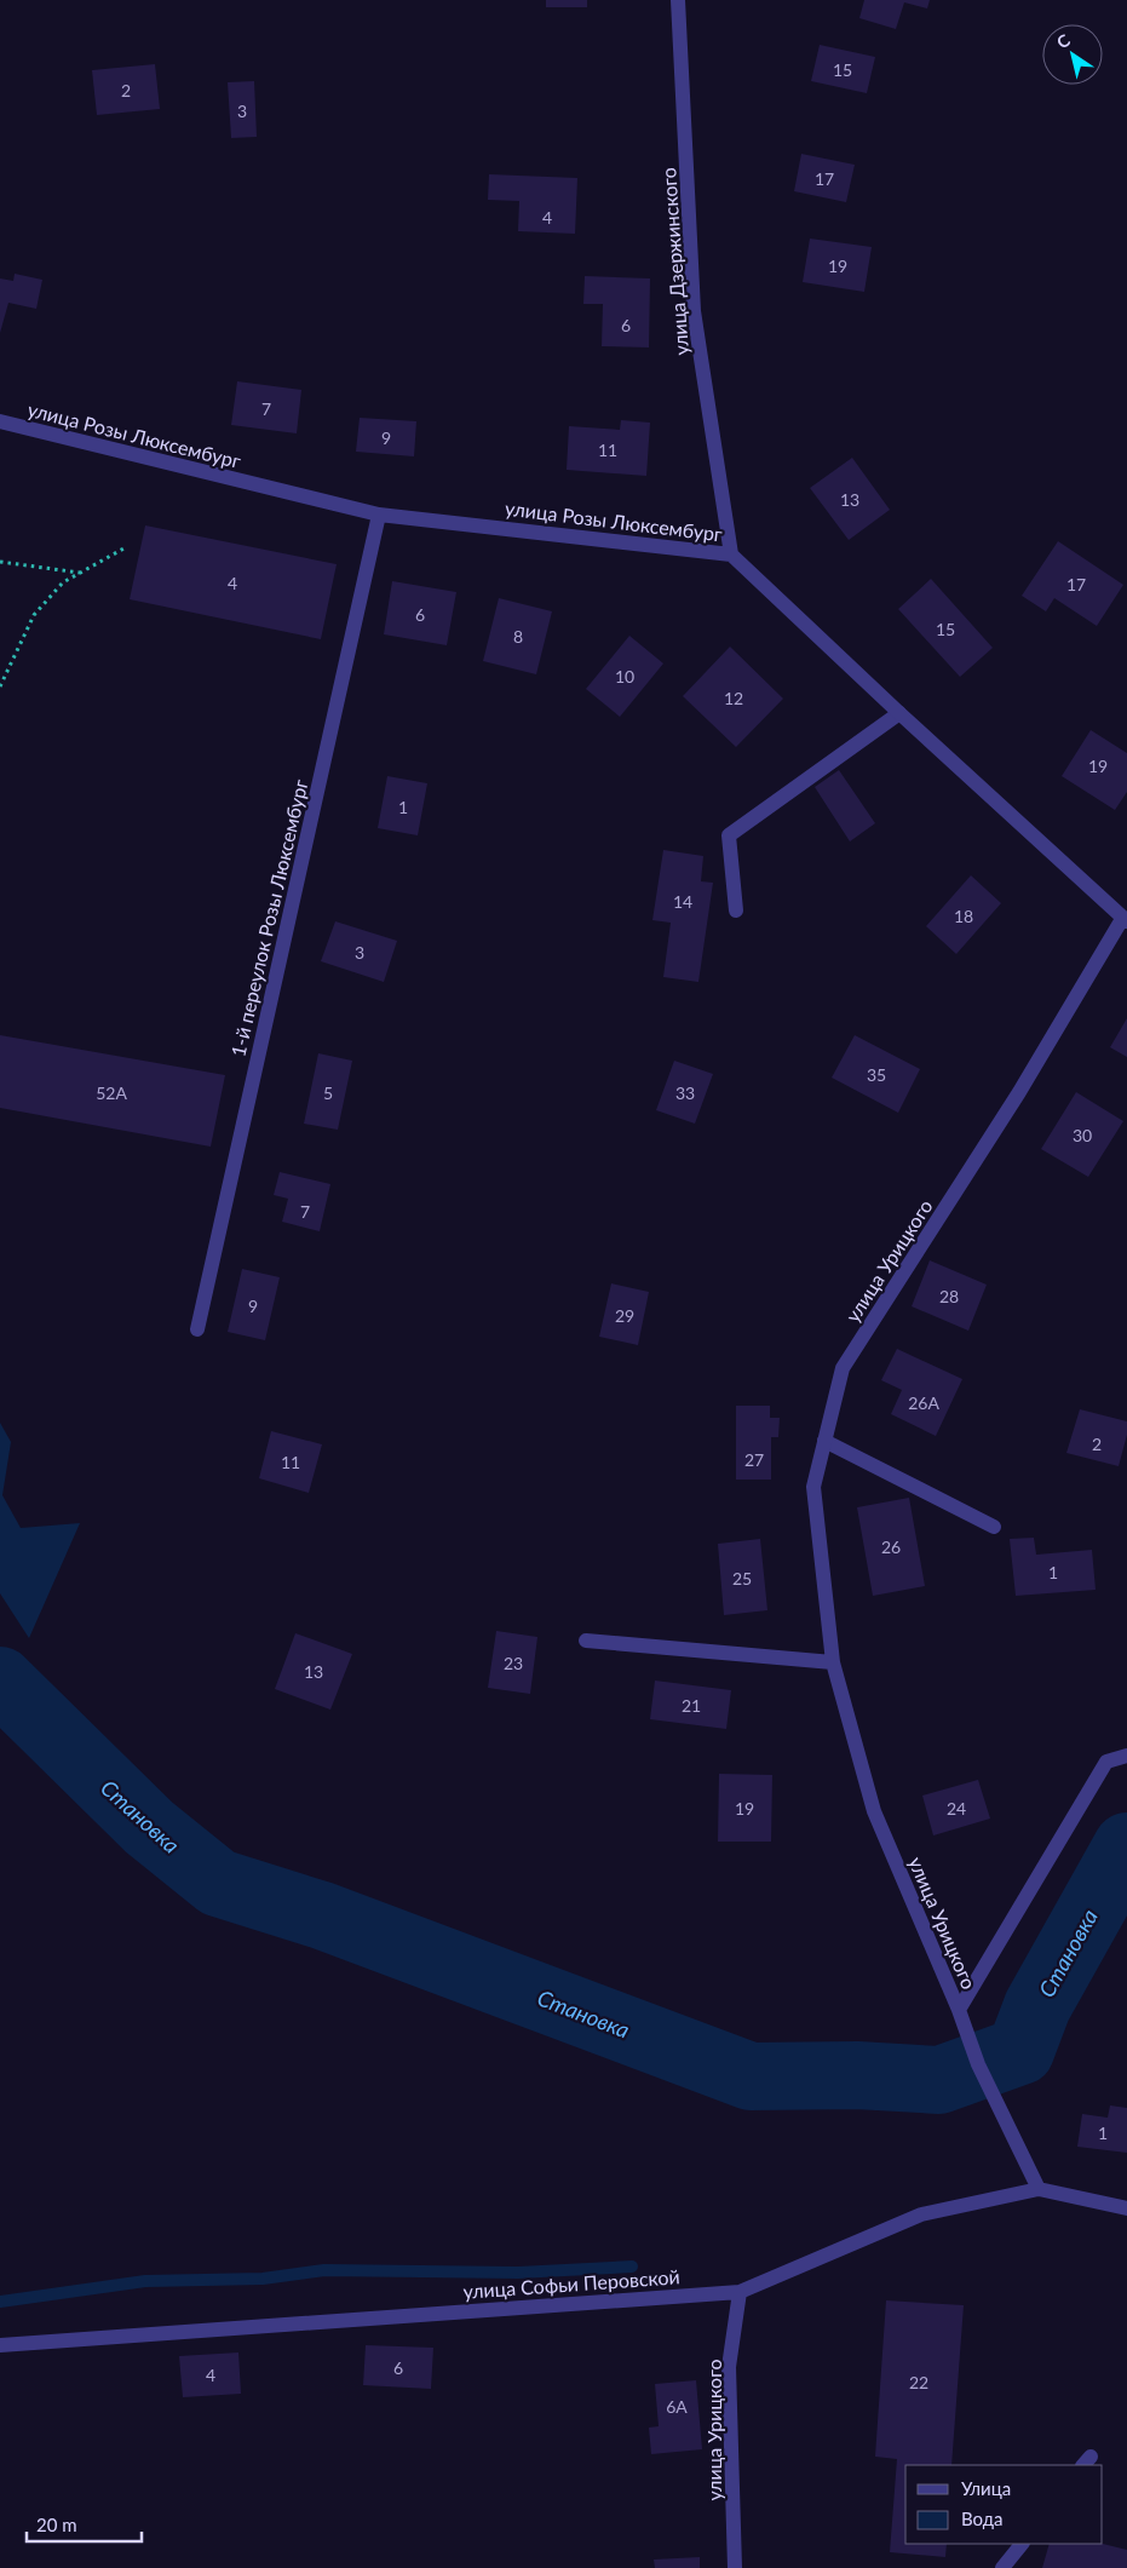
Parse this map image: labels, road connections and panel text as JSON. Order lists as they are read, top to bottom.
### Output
{
  "streets": {
    "street": [
      "улица Дзержинского",
      "улица Розы Люксембург",
      "1-й переулок Розы Люксембург",
      "улица Урицкого",
      "улица Софьи Перовской"
    ]
  },
  "crossings": [
    ["улица Дзержинского", "улица Розы Люксембург"],
    ["улица Розы Люксембург", "1-й переулок Розы Люксембург"],
    ["улица Розы Люксембург", "улица Урицкого"],
    ["улица Урицкого", "улица Софьи Перовской"]
  ],
  "water": ["Становка"],
  "house_numbers": [
    "15",
    "2",
    "3",
    "17",
    "4",
    "19",
    "6",
    "7",
    "9",
    "11",
    "13",
    "4",
    "17",
    "6",
    "15",
    "8",
    "10",
    "12",
    "19",
    "1",
    "14",
    "18",
    "3",
    "35",
    "52А",
    "5",
    "33",
    "30",
    "7",
    "28",
    "9",
    "29",
    "26А",
    "2",
    "27",
    "11",
    "26",
    "1",
    "25",
    "23",
    "13",
    "21",
    "19",
    "24",
    "1",
    "6",
    "4",
    "22",
    "6А"
  ],
  "legend": ["Улица", "Вода"],
  "scale_bar": "20 m",
  "north": "top left"
}
